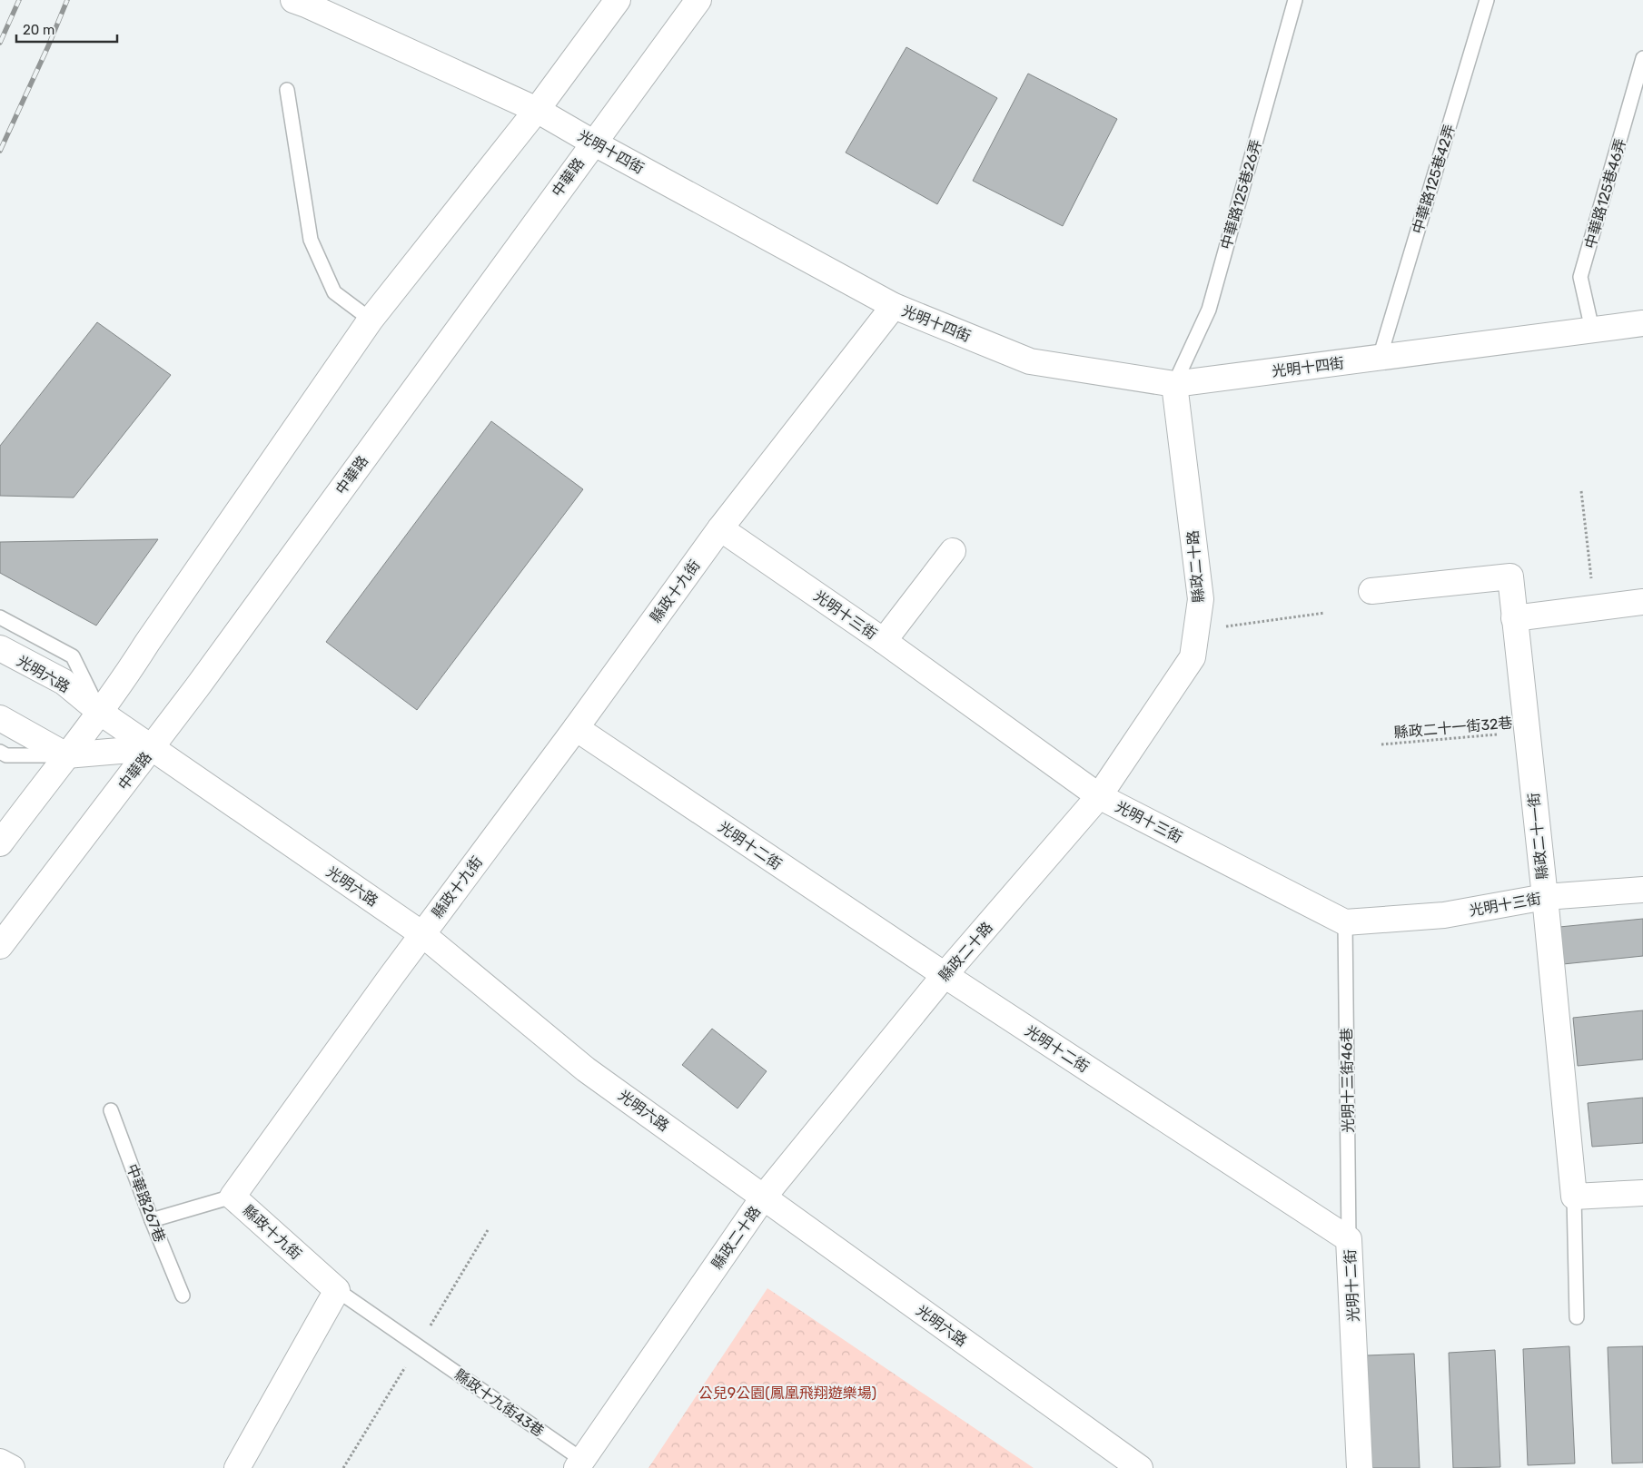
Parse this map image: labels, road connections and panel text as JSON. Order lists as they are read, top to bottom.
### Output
{
  "streets": {
    "street": [
      "光明十四街",
      "中華路",
      "縣政二十路",
      "縣政十九街",
      "光明十三街",
      "光明六路",
      "縣政二十一街",
      "光明十二街"
    ],
    "lane": [
      "中華路125巷42弄",
      "中華路125巷46弄",
      "中華路125巷26弄",
      "光明十三街46巷",
      "中華路267巷",
      "縣政十九街43巷"
    ],
    "path": ["縣政二十一街32巷"]
  },
  "crossings": [
    ["光明十四街", "中華路"],
    ["光明十四街", "中華路125巷42弄"],
    ["光明十四街", "中華路125巷46弄"],
    ["光明十四街", "中華路125巷26弄"],
    ["光明十四街", "縣政二十路"],
    ["光明十四街", "縣政十九街"],
    ["中華路", "光明六路"],
    ["中華路125巷26弄", "縣政二十路"],
    ["縣政二十路", "光明十三街"],
    ["縣政二十路", "光明六路"],
    ["縣政二十路", "光明十二街"],
    ["縣政二十路", "縣政十九街43巷"],
    ["縣政十九街", "光明十三街"],
    ["縣政十九街", "光明六路"],
    ["縣政十九街", "光明十二街"],
    ["縣政十九街", "縣政十九街43巷"],
    ["光明十三街", "縣政二十一街"],
    ["光明十三街", "光明十三街46巷"],
    ["縣政二十一街32巷", "縣政二十一街"],
    ["光明十二街", "光明十三街46巷"]
  ],
  "parks": ["公兒9公園(鳳凰飛翔遊樂場)"],
  "scale_bar": "20 m"
}
